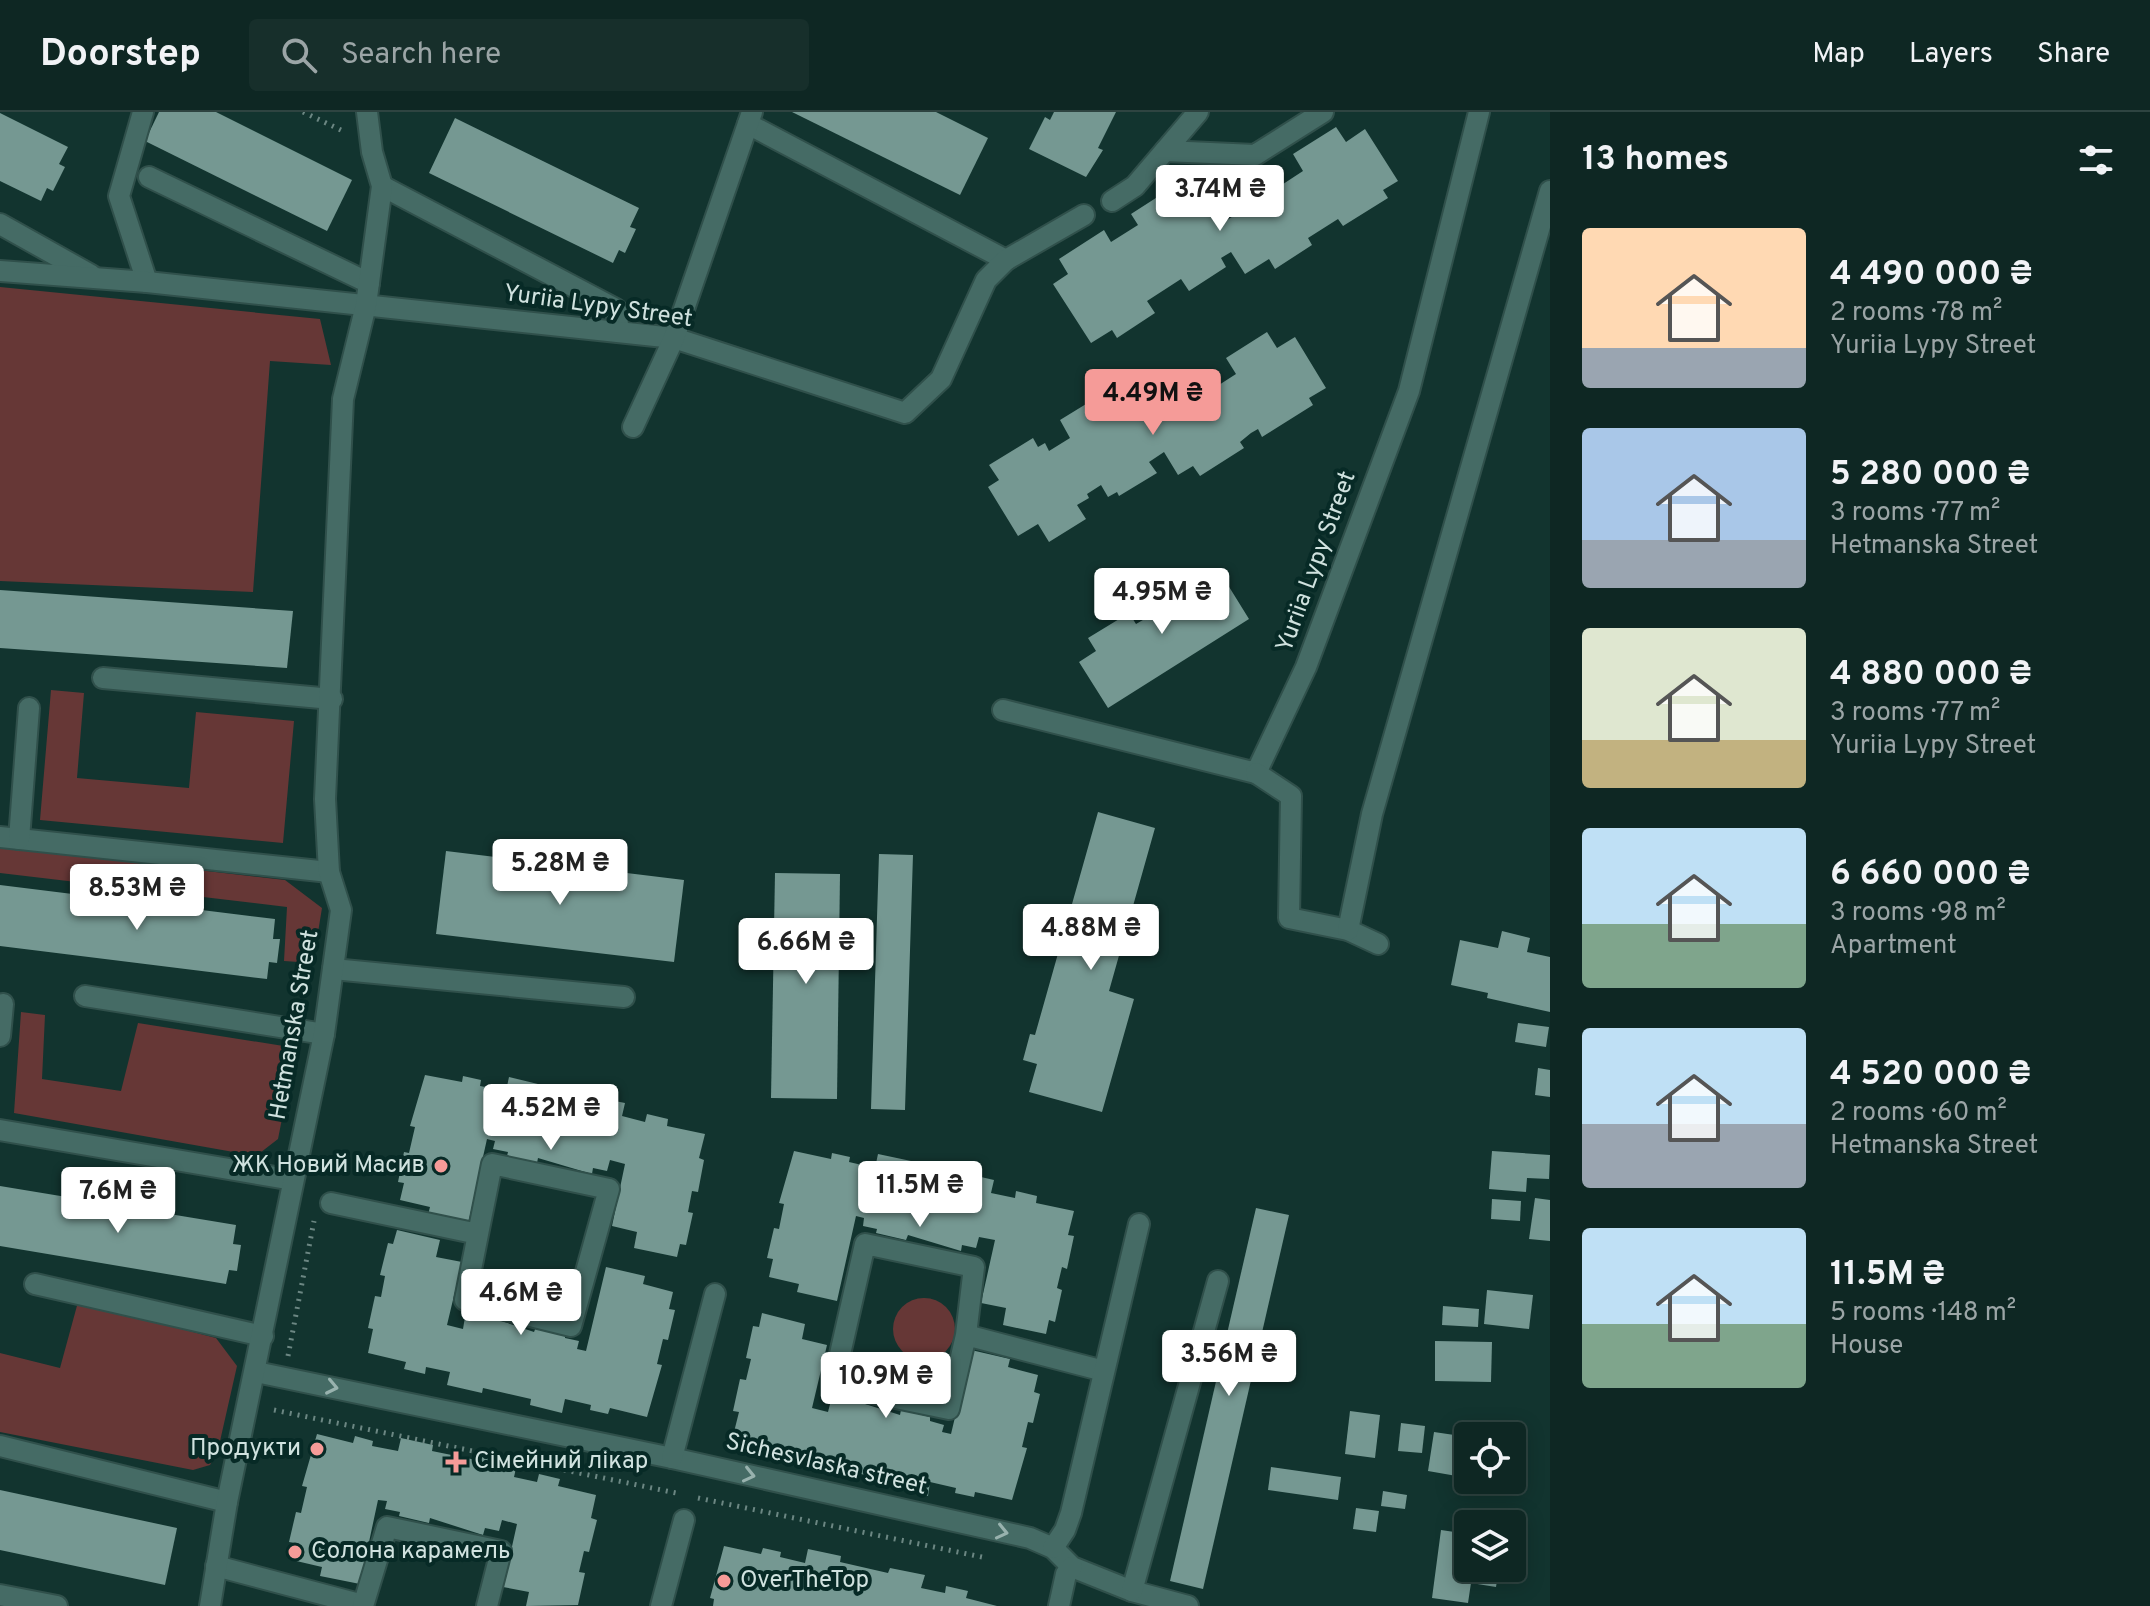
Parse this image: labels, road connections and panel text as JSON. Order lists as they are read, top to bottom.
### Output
{
  "streets": {
    "street": ["Yuriia Lypy Street", "Hetmanska Street", "Sichesvlaska street"]
  },
  "crossings": [
    ["Yuriia Lypy Street", "Hetmanska Street"],
    ["Hetmanska Street", "Sichesvlaska street"]
  ],
  "one_way": ["Sichesvlaska street"],
  "places": {
    "other": [
      "ЖК Новий Масив",
      "Продукти",
      "Солона карамель",
      "OverTheTop"
    ],
    "health": ["Сімейний лікар"]
  },
  "page": {
    "header": "Doorstep",
    "search": "Search here",
    "nav": ["Map", "Layers", "Share"],
    "heading": "13 homes",
    "price": [
      "3.74M ₴",
      "4.49M ₴",
      "4.95M ₴",
      "5.28M ₴",
      "8.53M ₴",
      "4.88M ₴",
      "6.66M ₴",
      "4.52M ₴",
      "11.5M ₴",
      "7.6M ₴",
      "4.6M ₴",
      "3.56M ₴",
      "10.9M ₴"
    ],
    "list": [
      {
        "name": "4 490 000 ₴",
        "note": "2 rooms · 78 m² · Yuriia Lypy Street"
      },
      {
        "name": "5 280 000 ₴",
        "note": "3 rooms · 77 m² · Hetmanska Street"
      },
      {
        "name": "4 880 000 ₴",
        "note": "3 rooms · 77 m² · Yuriia Lypy Street"
      },
      {
        "name": "6 660 000 ₴",
        "note": "3 rooms · 98 m² · Apartment"
      },
      {
        "name": "4 520 000 ₴",
        "note": "2 rooms · 60 m² · Hetmanska Street"
      },
      {
        "name": "11.5M ₴",
        "note": "5 rooms · 148 m² · House"
      }
    ]
  }
}
